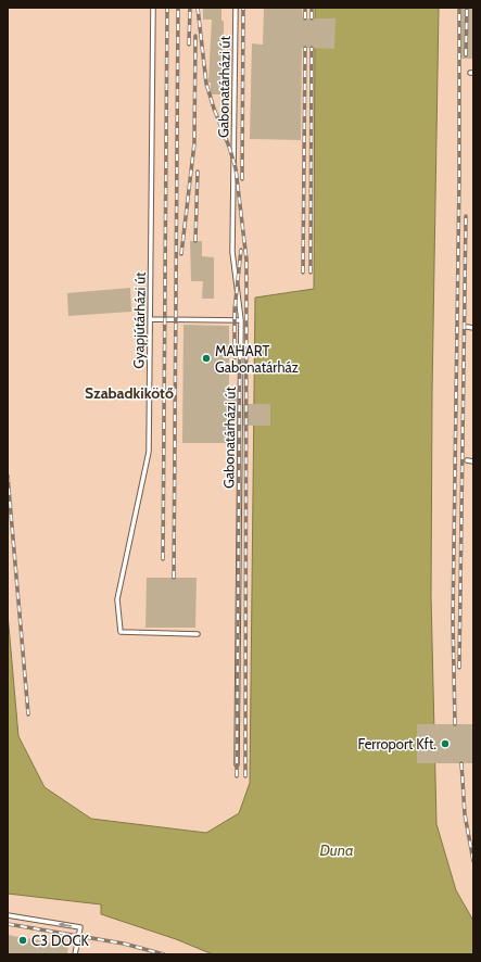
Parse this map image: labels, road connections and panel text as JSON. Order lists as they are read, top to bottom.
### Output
{
  "streets": {
    "lane": ["Gabonatárházi út", "Gyapjútárházi út"]
  },
  "districts": ["Szabadkikötő"],
  "water": ["Duna"],
  "places": ["MAHART Gabonatárház", "Ferroport Kft.", "C3 DOCK"]
}
